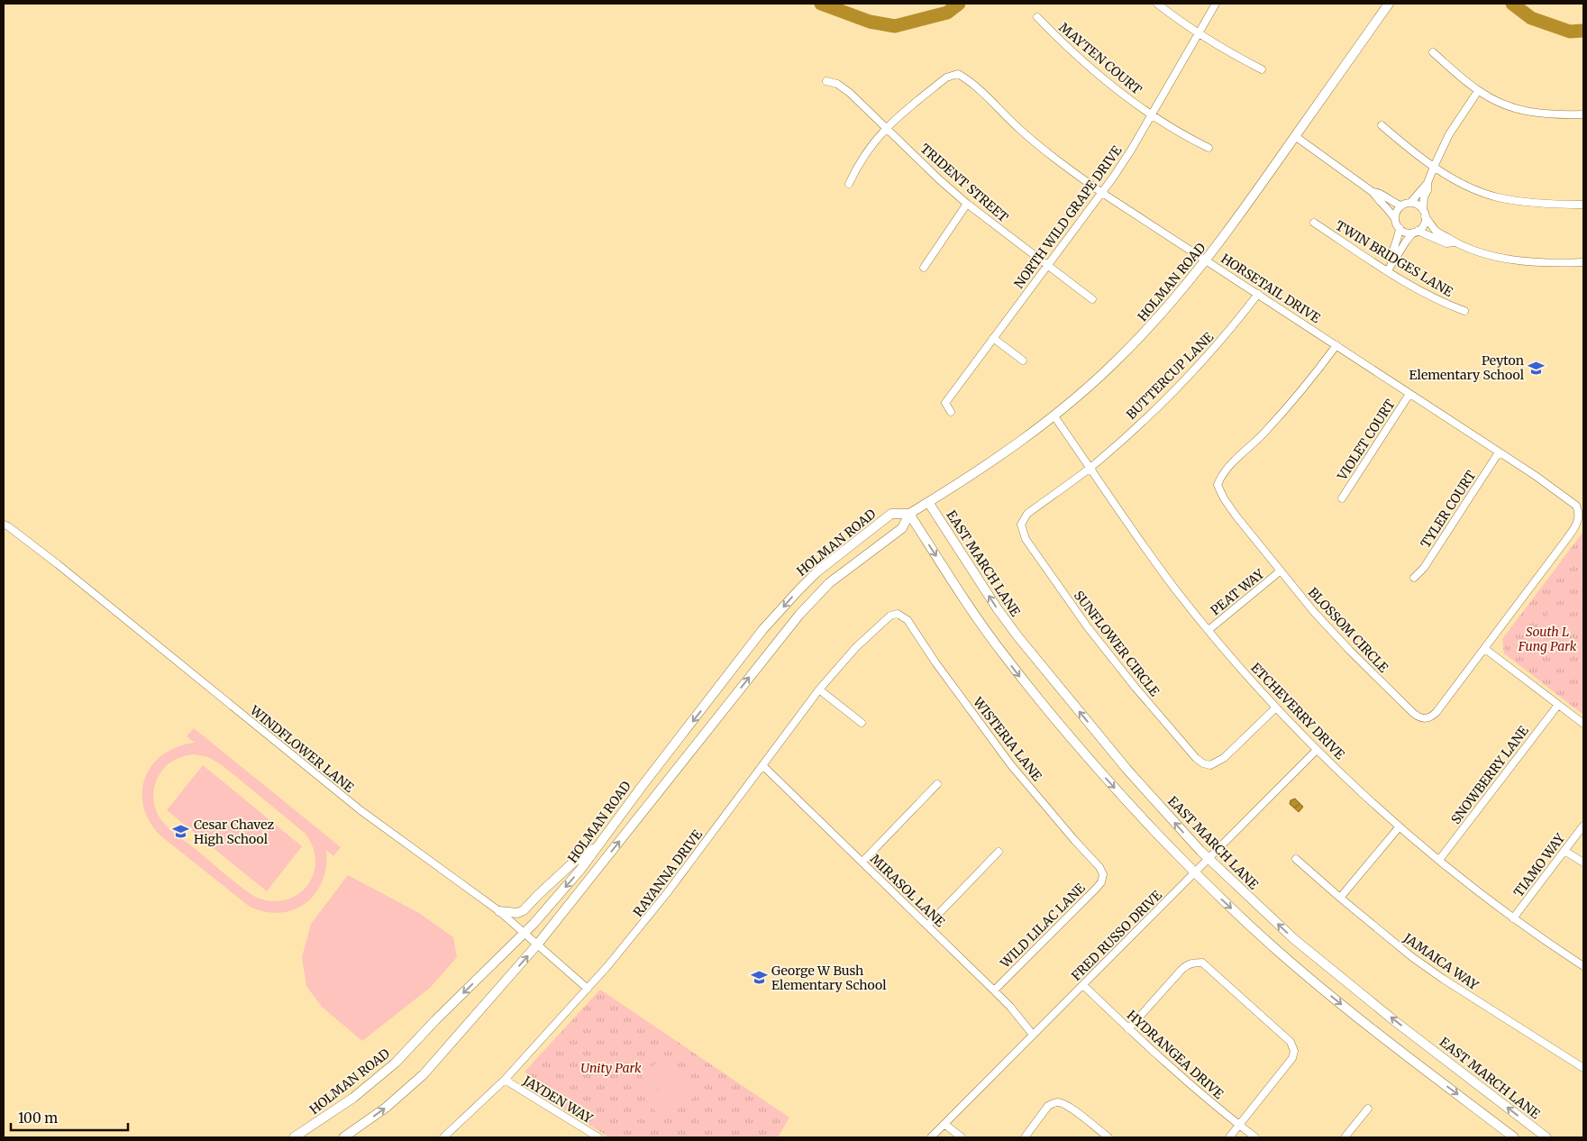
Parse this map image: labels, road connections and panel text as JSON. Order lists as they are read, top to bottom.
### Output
{
  "streets": {
    "main road": ["HOLMAN ROAD", "EAST MARCH LANE"],
    "street": [
      "MAYTEN COURT",
      "TRIDENT STREET",
      "NORTH WILD GRAPE DRIVE",
      "TWIN BRIDGES LANE",
      "HORSETAIL DRIVE",
      "BUTTERCUP LANE",
      "VIOLET COURT",
      "TYLER COURT",
      "PEAT WAY",
      "BLOSSOM CIRCLE",
      "SUNFLOWER CIRCLE",
      "ETCHEVERRY DRIVE",
      "WISTERIA LANE",
      "WINDFLOWER LANE",
      "SNOWBERRY LANE",
      "TIAMO WAY",
      "RAYANNA DRIVE",
      "MIRASOL LANE",
      "WILD LILAC LANE",
      "FRED RUSSO DRIVE",
      "JAMAICA WAY",
      "HYDRANGEA DRIVE",
      "JAYDEN WAY"
    ]
  },
  "crossings": [
    ["MAYTEN COURT", "NORTH WILD GRAPE DRIVE"],
    ["TRIDENT STREET", "NORTH WILD GRAPE DRIVE"],
    ["TRIDENT STREET", "HORSETAIL DRIVE"],
    ["NORTH WILD GRAPE DRIVE", "HORSETAIL DRIVE"],
    ["HOLMAN ROAD", "HORSETAIL DRIVE"],
    ["HOLMAN ROAD", "EAST MARCH LANE"],
    ["HOLMAN ROAD", "ETCHEVERRY DRIVE"],
    ["HOLMAN ROAD", "WINDFLOWER LANE"],
    ["HORSETAIL DRIVE", "BUTTERCUP LANE"],
    ["HORSETAIL DRIVE", "VIOLET COURT"],
    ["HORSETAIL DRIVE", "TYLER COURT"],
    ["HORSETAIL DRIVE", "BLOSSOM CIRCLE"],
    ["BUTTERCUP LANE", "SUNFLOWER CIRCLE"],
    ["BUTTERCUP LANE", "ETCHEVERRY DRIVE"],
    ["EAST MARCH LANE", "FRED RUSSO DRIVE"],
    ["PEAT WAY", "BLOSSOM CIRCLE"],
    ["PEAT WAY", "ETCHEVERRY DRIVE"],
    ["SUNFLOWER CIRCLE", "ETCHEVERRY DRIVE"],
    ["ETCHEVERRY DRIVE", "SNOWBERRY LANE"],
    ["ETCHEVERRY DRIVE", "TIAMO WAY"],
    ["ETCHEVERRY DRIVE", "FRED RUSSO DRIVE"],
    ["WISTERIA LANE", "RAYANNA DRIVE"],
    ["WISTERIA LANE", "WILD LILAC LANE"],
    ["WINDFLOWER LANE", "RAYANNA DRIVE"],
    ["RAYANNA DRIVE", "MIRASOL LANE"],
    ["RAYANNA DRIVE", "JAYDEN WAY"],
    ["MIRASOL LANE", "WILD LILAC LANE"],
    ["MIRASOL LANE", "FRED RUSSO DRIVE"],
    ["FRED RUSSO DRIVE", "HYDRANGEA DRIVE"]
  ],
  "parks": ["South L Fung Park", "Unity Park"],
  "places": {
    "school or university": ["Peyton Elementary School", "Cesar Chavez High School", "George W Bush Elementary School"]
  },
  "scale_bar": "100 m"
}
